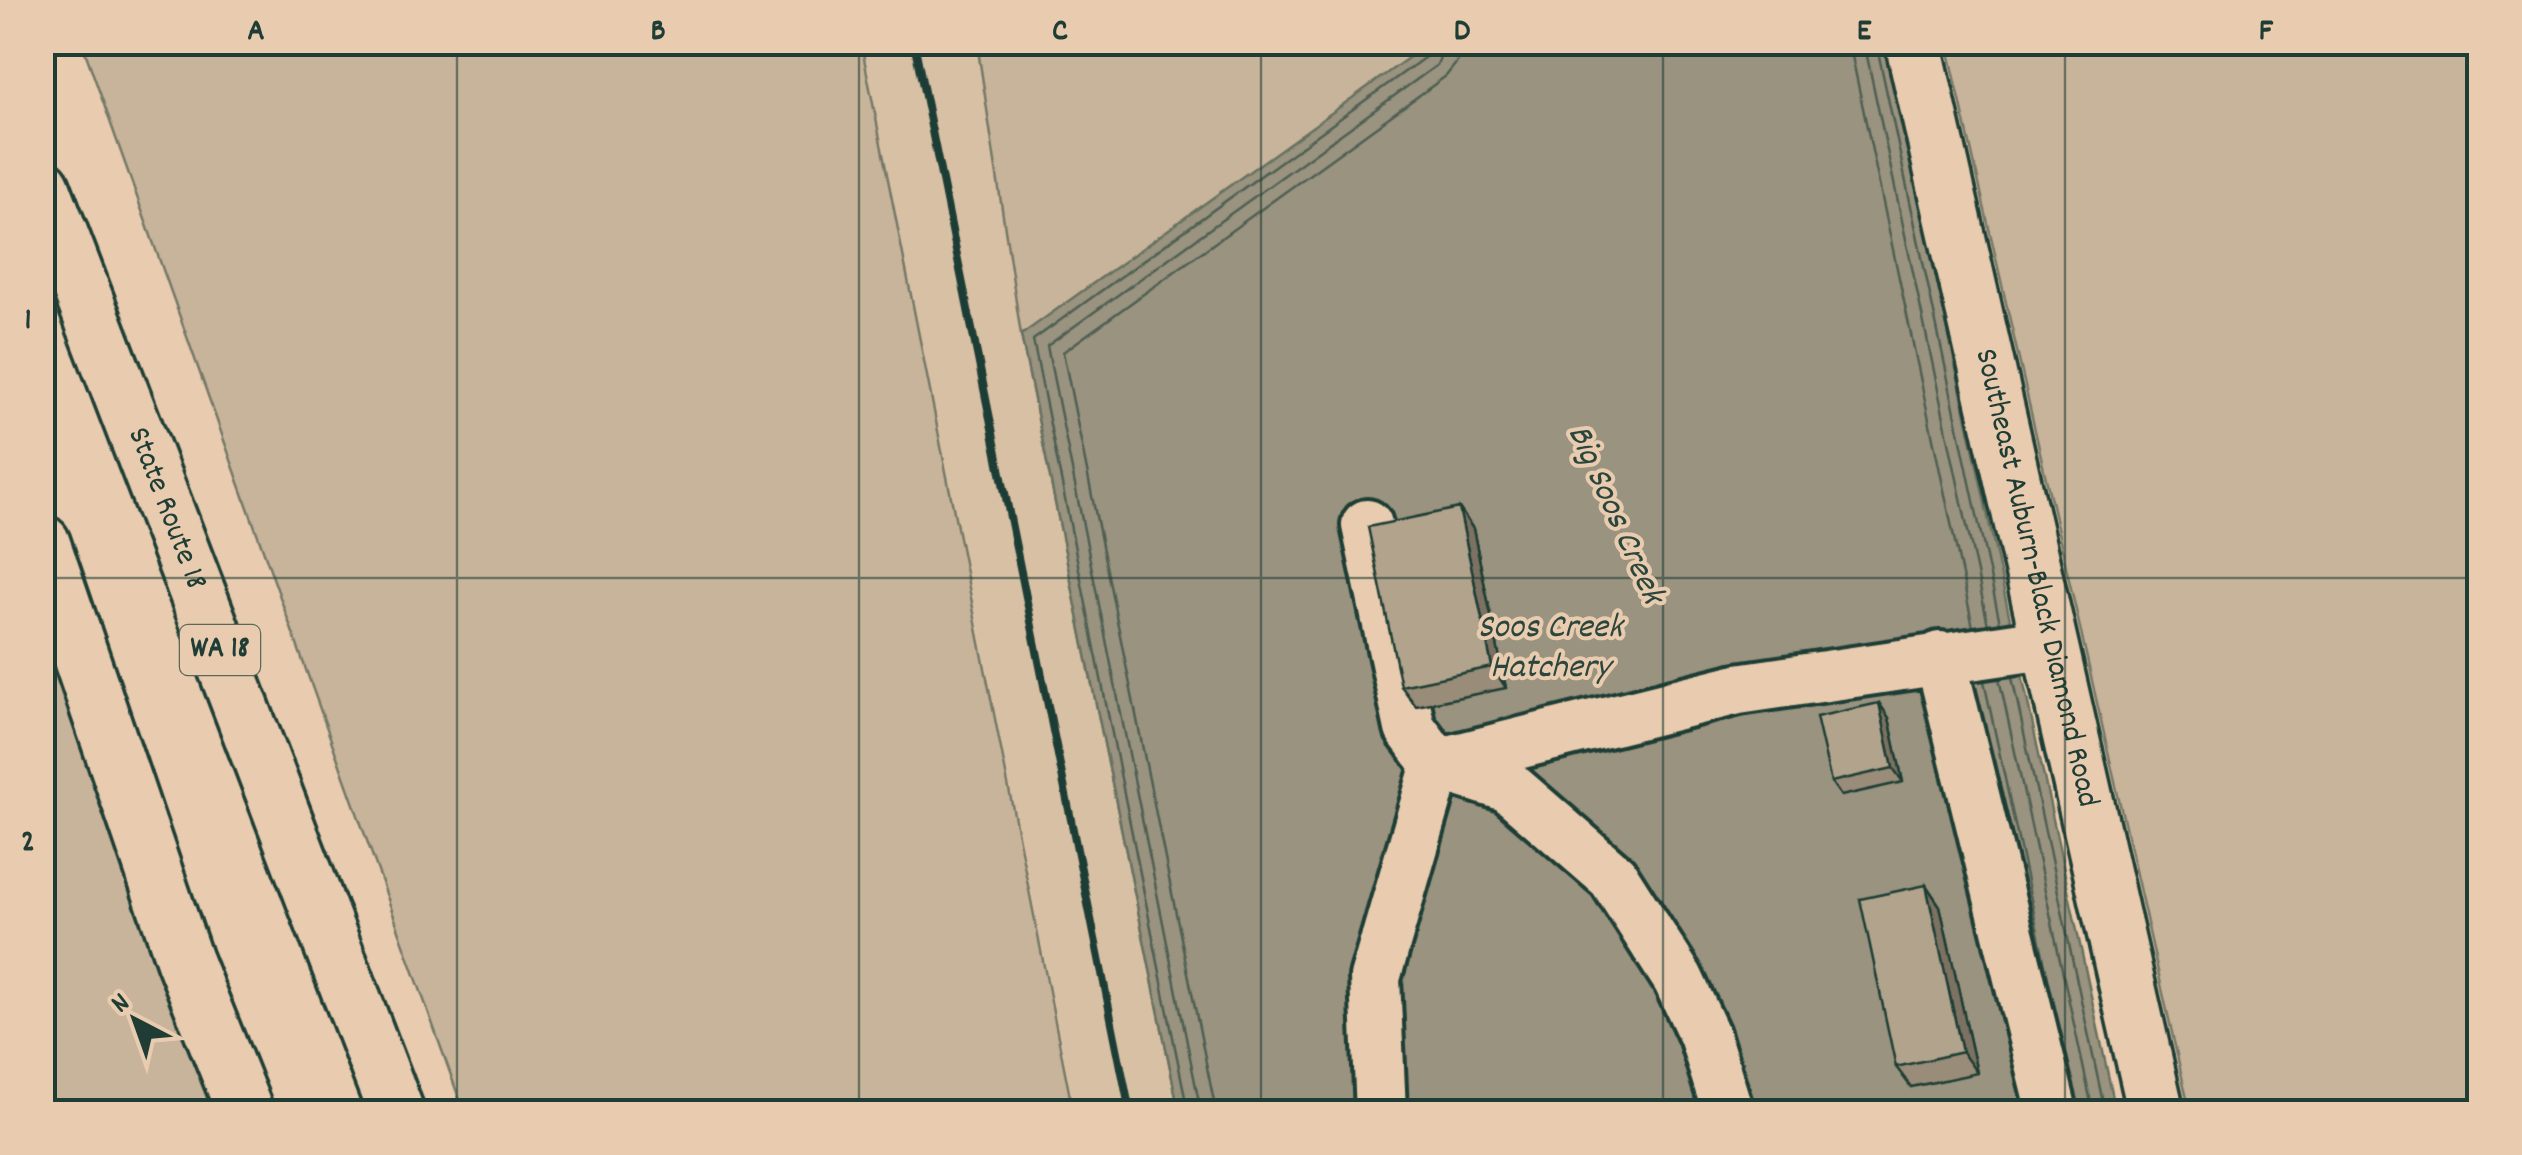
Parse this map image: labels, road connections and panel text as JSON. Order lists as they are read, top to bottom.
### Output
{
  "streets": {
    "main road": ["State Route 18", "Southeast Auburn-Black Diamond Road", "WA 18"]
  },
  "water": ["Big Soos Creek", "Soos Creek Hatchery"],
  "north": "top left",
  "grid": {
    "columns": [
      "A",
      "B",
      "C",
      "D",
      "E",
      "F"
    ],
    "rows": ["1", "2"]
  }
}
